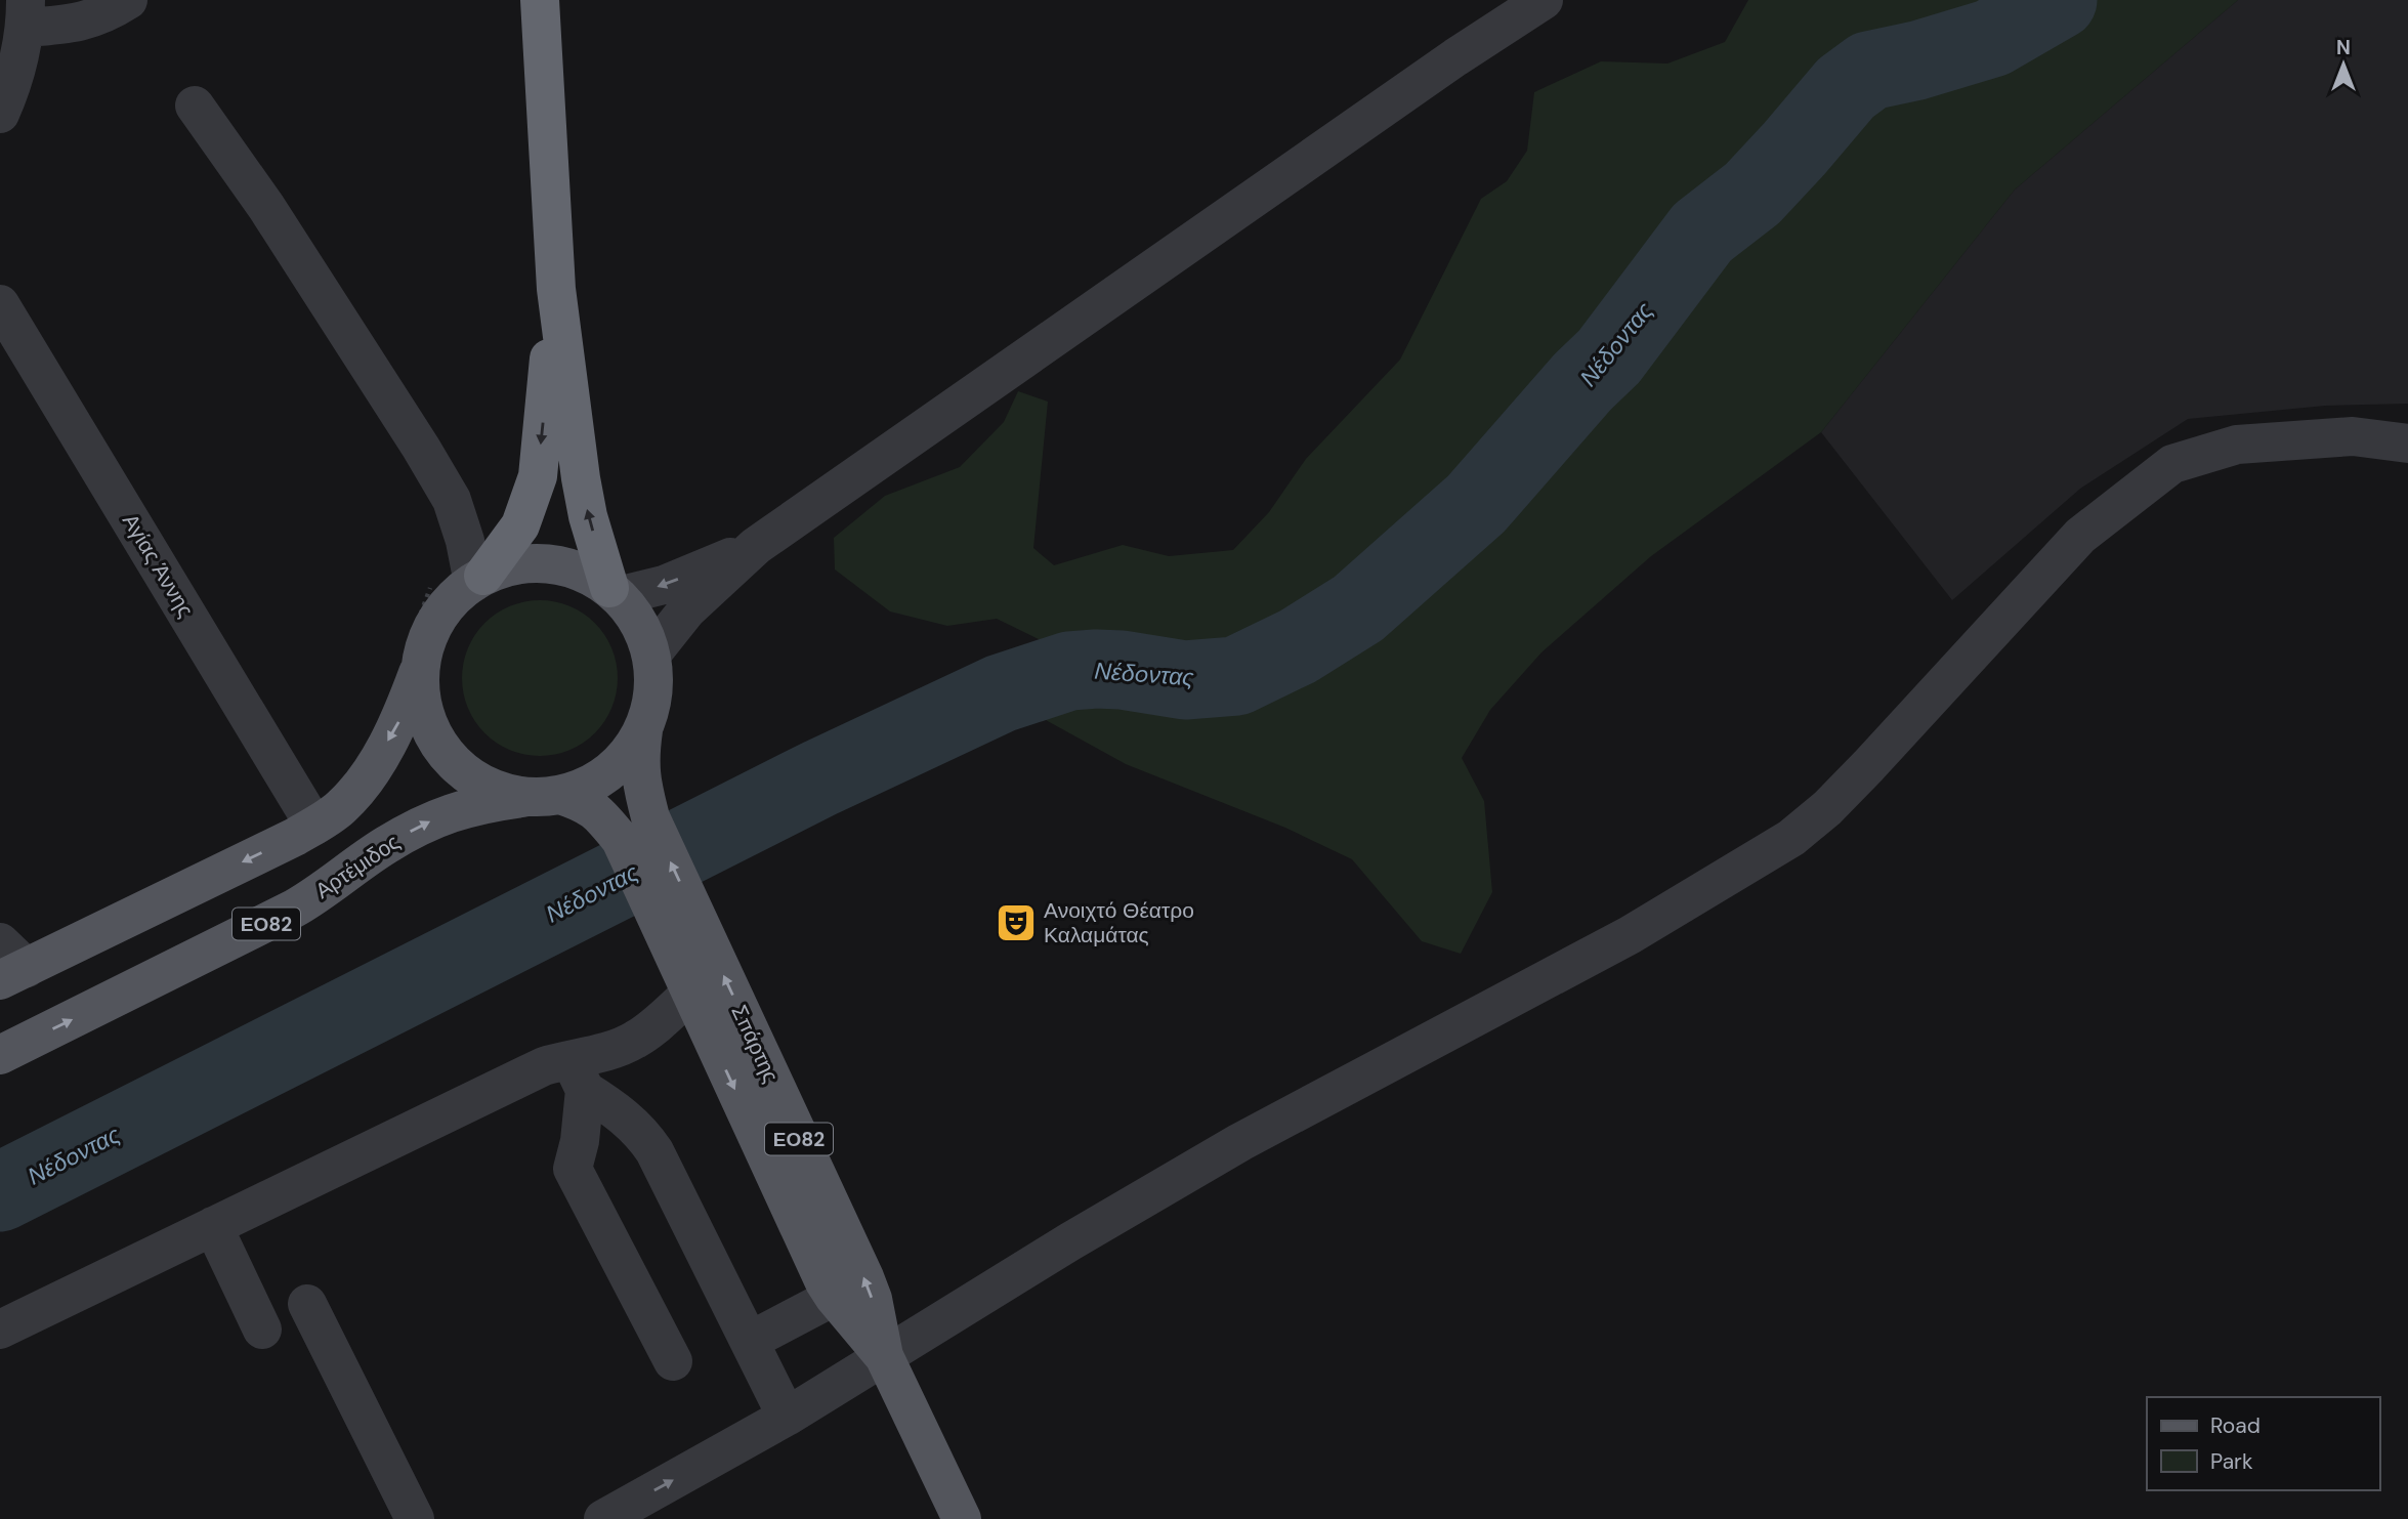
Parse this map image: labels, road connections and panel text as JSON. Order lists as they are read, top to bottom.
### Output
{
  "streets": {
    "main road": ["Αρτέμιδος", "ΕΟ82", "Σπάρτης"],
    "street": ["Αγίας Άννης"]
  },
  "crossings": [
    ["Αγίας Άννης", "ΕΟ82"],
    ["Αρτέμιδος", "ΕΟ82"],
    ["Αρτέμιδος", "Σπάρτης"],
    ["ΕΟ82", "Σπάρτης"]
  ],
  "water": ["Νέδoντας"],
  "places": {
    "theatre": ["Ανοιχτό Θέατρο Καλαμάτας"]
  },
  "legend": ["Road", "Park"],
  "north": "top"
}
